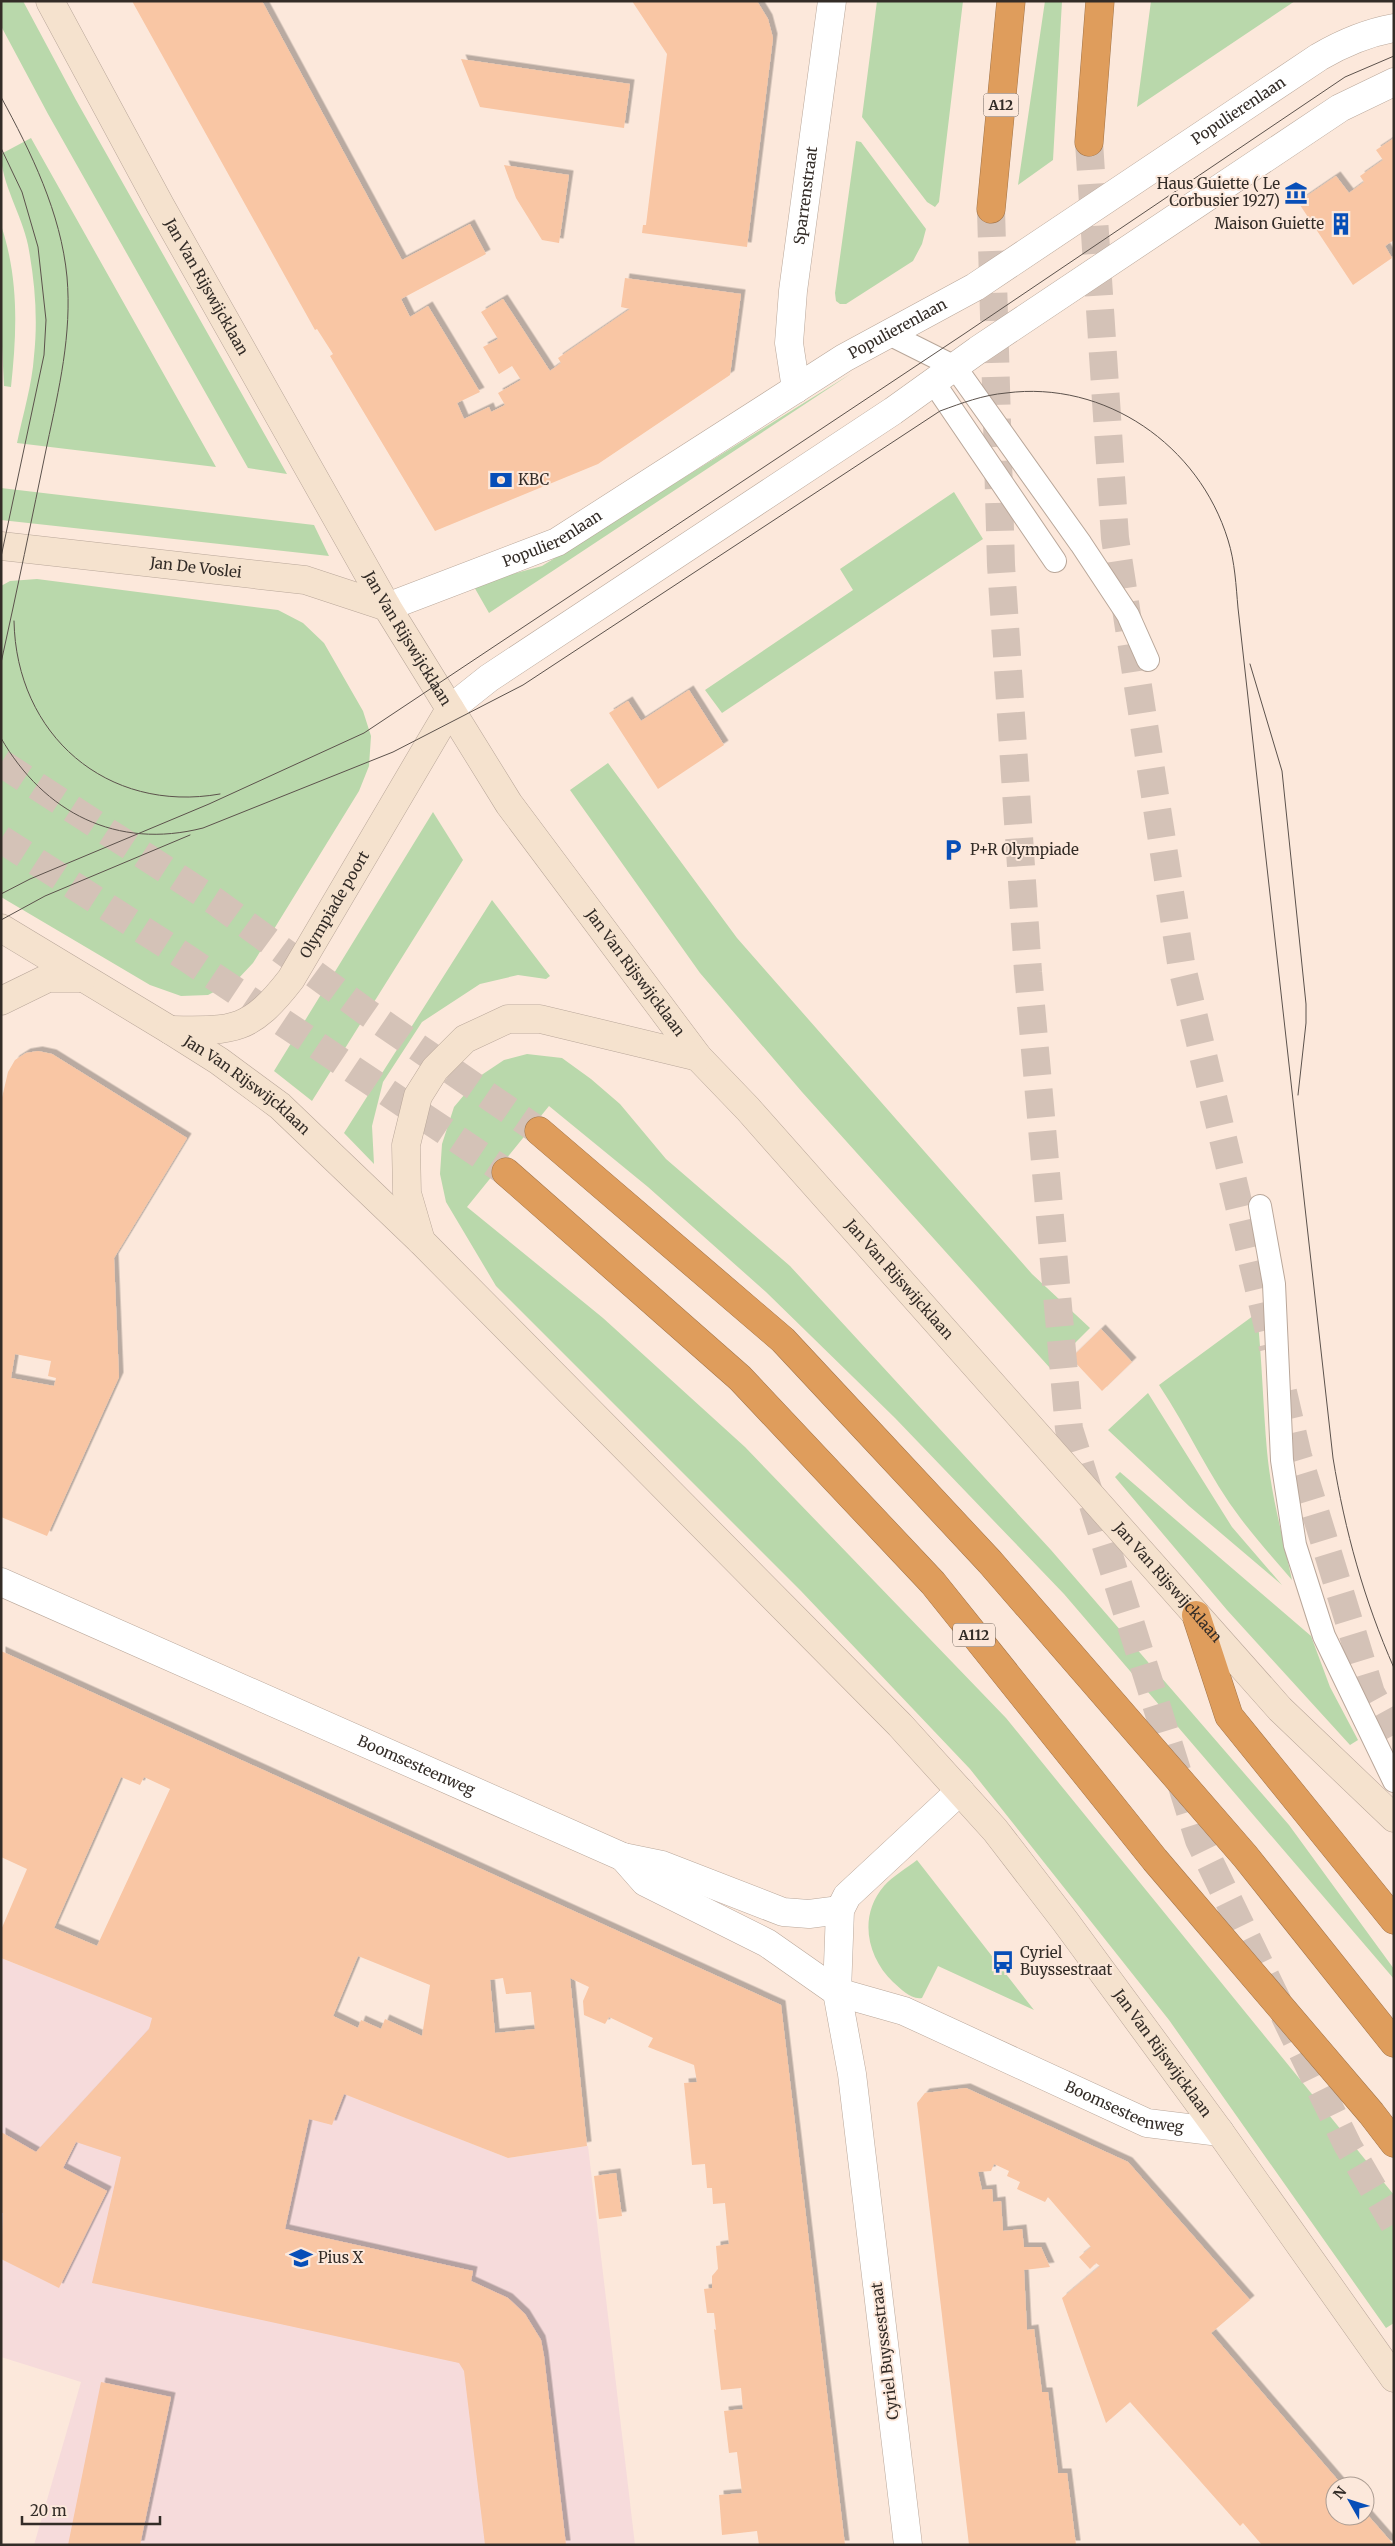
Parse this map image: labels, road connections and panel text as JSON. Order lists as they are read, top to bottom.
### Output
{
  "streets": {
    "highway": ["A12", "A112"],
    "main road": ["Jan Van Rijswijcklaan", "Jan De Voslei", "Olympiade poort"],
    "street": [
      "Populierenlaan",
      "Sparrenstraat",
      "Boomsesteenweg",
      "Cyriel Buyssestraat"
    ]
  },
  "crossings": [
    ["Populierenlaan", "Sparrenstraat"],
    ["Populierenlaan", "Jan Van Rijswijcklaan"],
    ["Populierenlaan", "Jan De Voslei"],
    ["Jan Van Rijswijcklaan", "Jan De Voslei"],
    ["Jan Van Rijswijcklaan", "Olympiade poort"],
    ["Jan Van Rijswijcklaan", "Boomsesteenweg"],
    ["Boomsesteenweg", "Cyriel Buyssestraat"]
  ],
  "places": {
    "museum": ["Haus Guiette ( Le Corbusier 1927)"],
    "building": ["Maison Guiette"],
    "bank": ["KBC"],
    "parking": ["P+R Olympiade"],
    "bus stop": ["Cyriel Buyssestraat"],
    "school or university": ["Pius X"]
  },
  "scale_bar": "20 m",
  "north": "top left"
}
